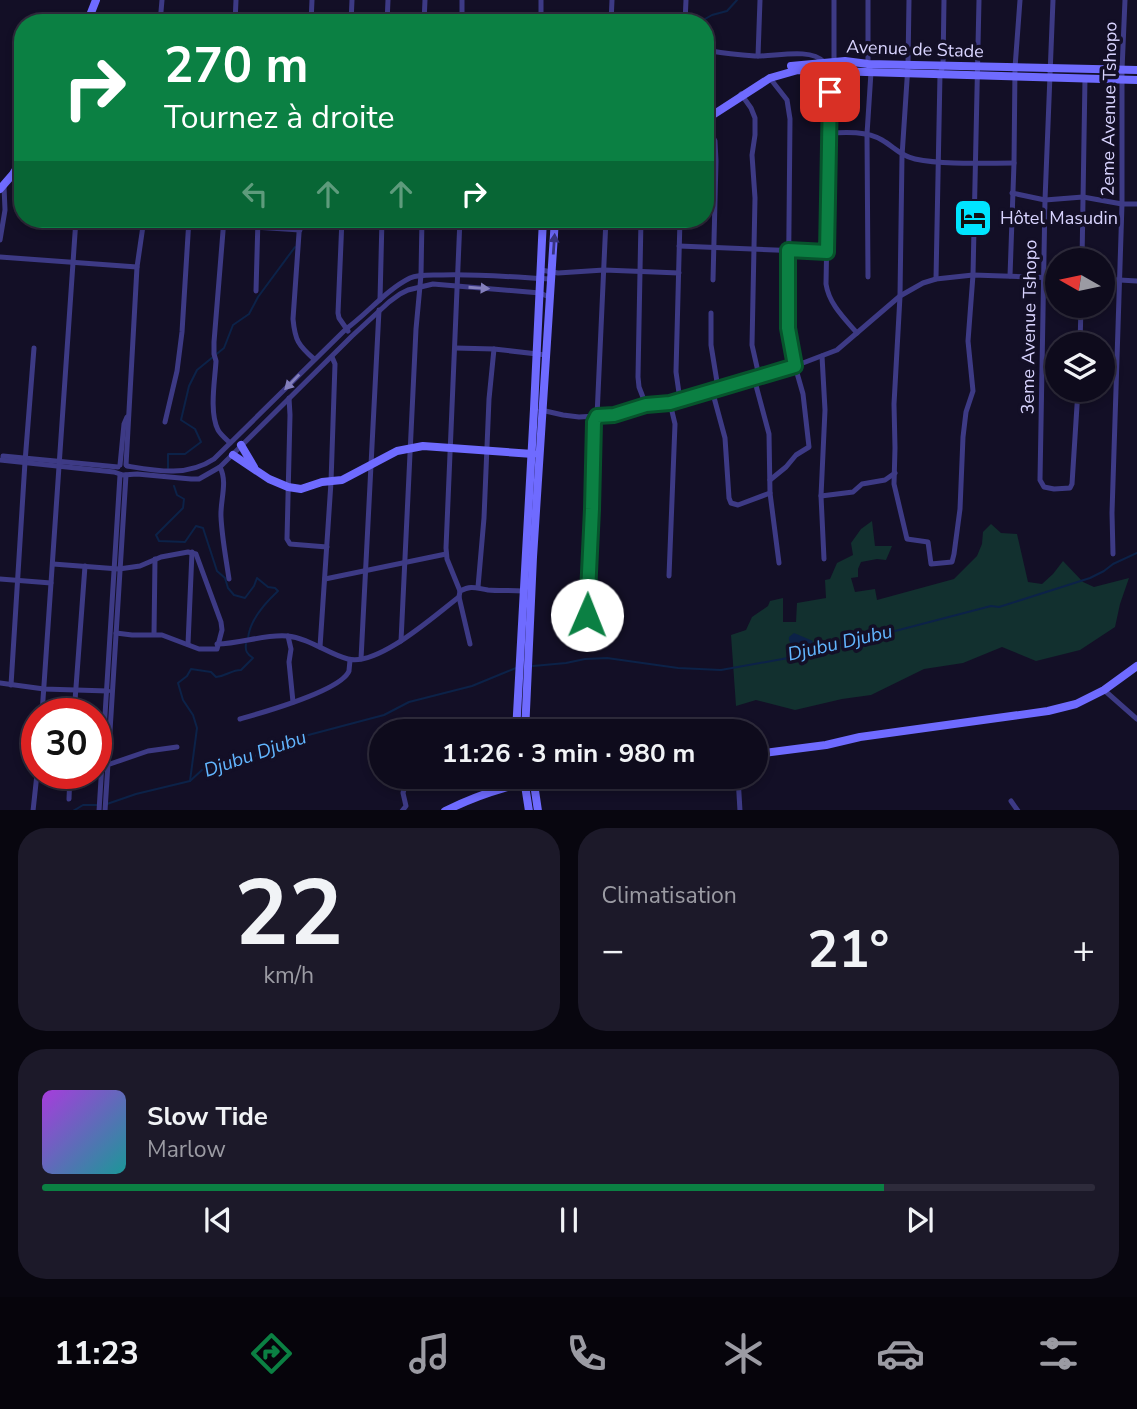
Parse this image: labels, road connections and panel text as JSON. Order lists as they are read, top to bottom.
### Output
{
  "streets": {
    "street": ["Avenue de Stade", "2eme Avenue Tshopo", "3eme Avenue Tshopo"]
  },
  "crossings": [
    ["Avenue de Stade", "2eme Avenue Tshopo"],
    ["Avenue de Stade", "3eme Avenue Tshopo"]
  ],
  "water": ["Djubu Djubu"],
  "places": {
    "hotel": ["Hôtel Masudin"]
  },
  "north": "left",
  "page": {
    "turn": ["270 m", "Tournez à droite"],
    "limit": "30",
    "trip": "11:26 · 3 min · 980 m",
    "tile": [
      ["22", "km/h"],
      "Climatisation"
    ],
    "heat": ["−", "21°", "+"],
    "song": ["Slow Tide", "Marlow"],
    "tabs": "11:23"
  }
}
